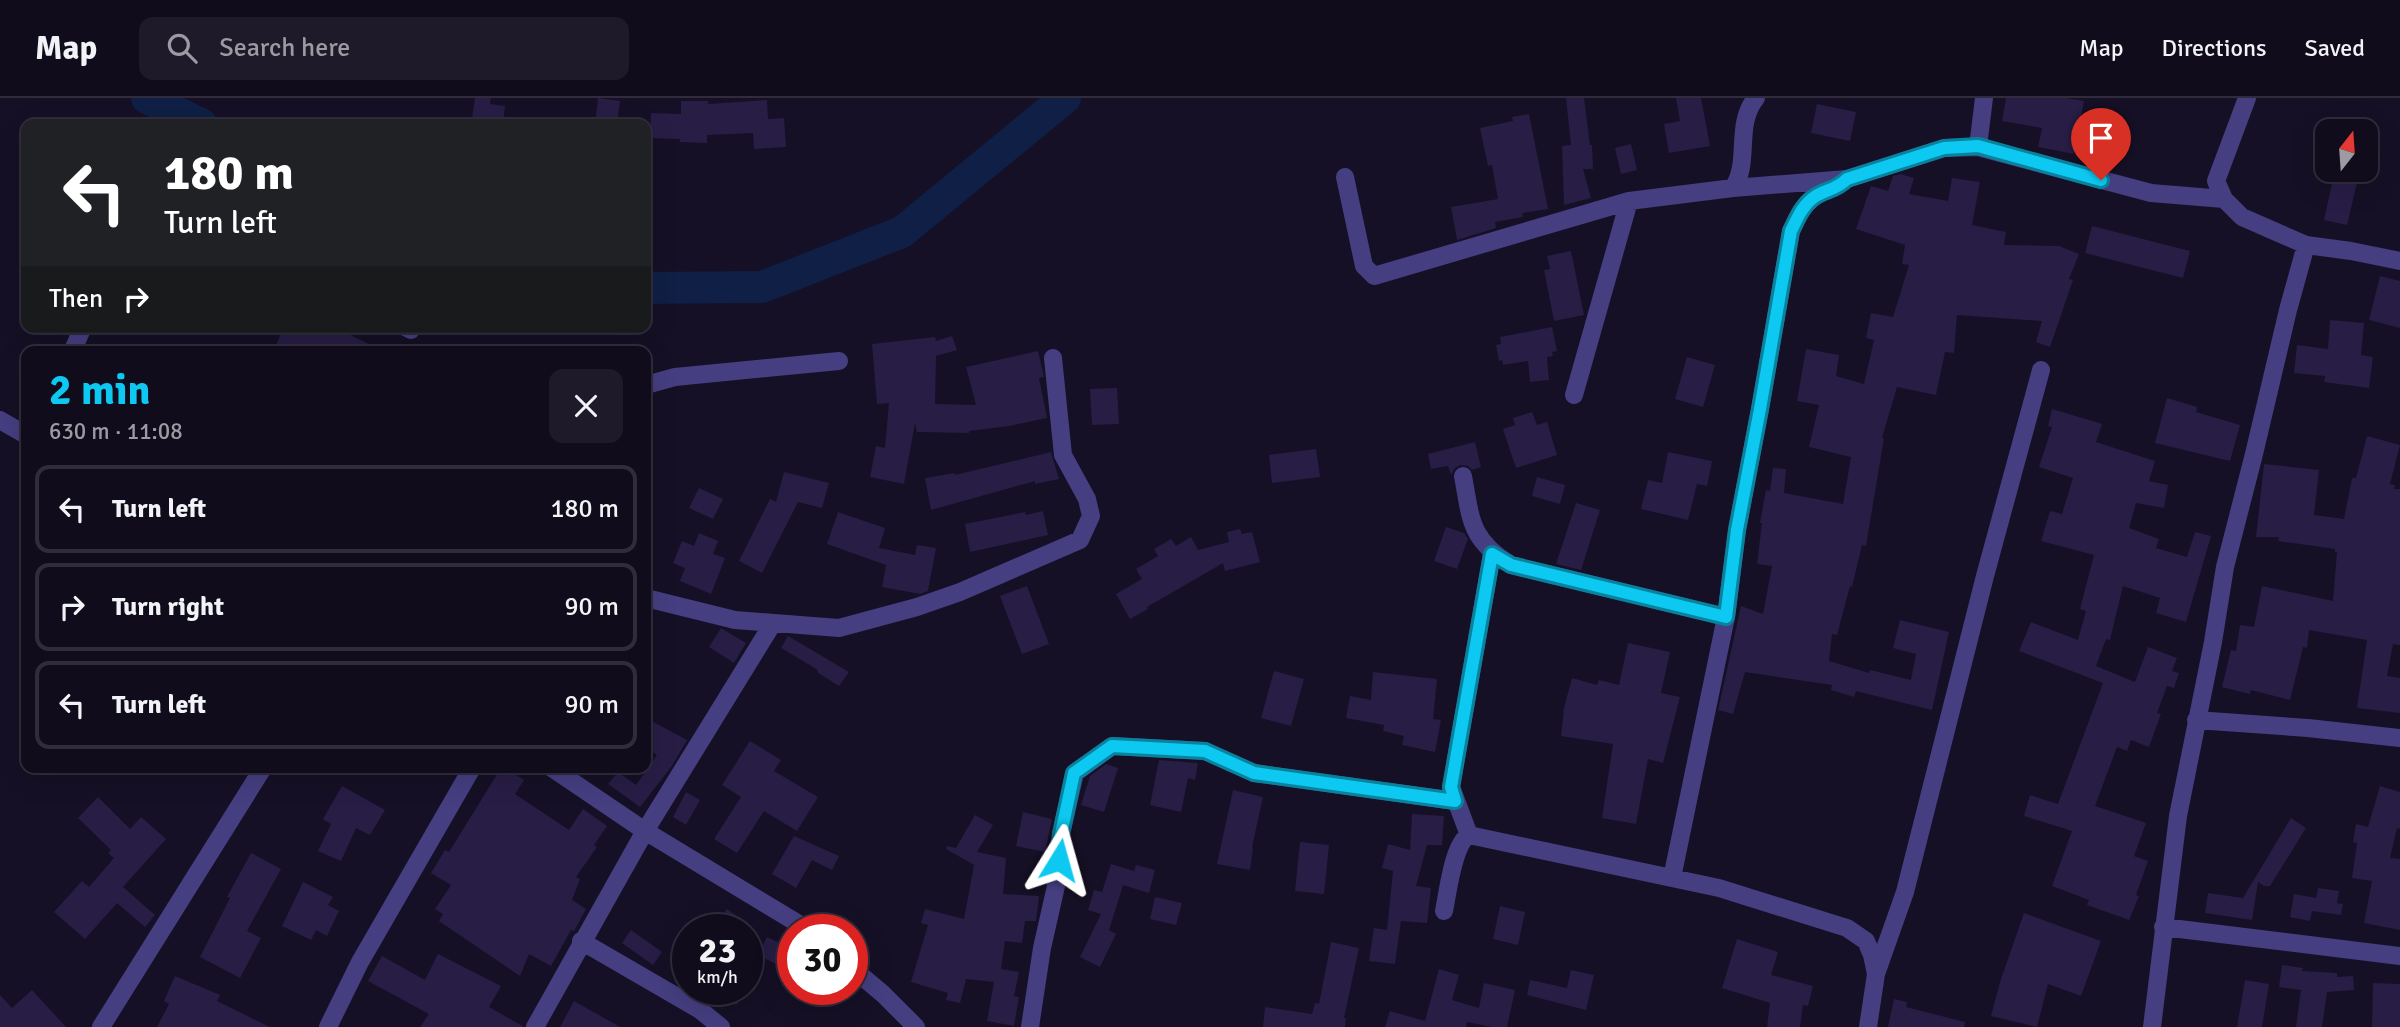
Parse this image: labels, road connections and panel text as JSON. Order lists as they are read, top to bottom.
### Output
{
  "north": "top",
  "page": {
    "header": "Map",
    "search": "Search here",
    "nav": ["Map", "Directions", "Saved"],
    "turn": ["180 m", "Turn left"],
    "then": "Then",
    "heading": ["2 min", "630 m · 11:08"],
    "list": [
      {
        "name": "Turn left",
        "value": "180 m"
      },
      {
        "name": "Turn right",
        "value": "90 m"
      },
      {
        "name": "Turn left",
        "value": "90 m"
      }
    ],
    "speed": "23 km/h",
    "limit": "30"
  }
}
